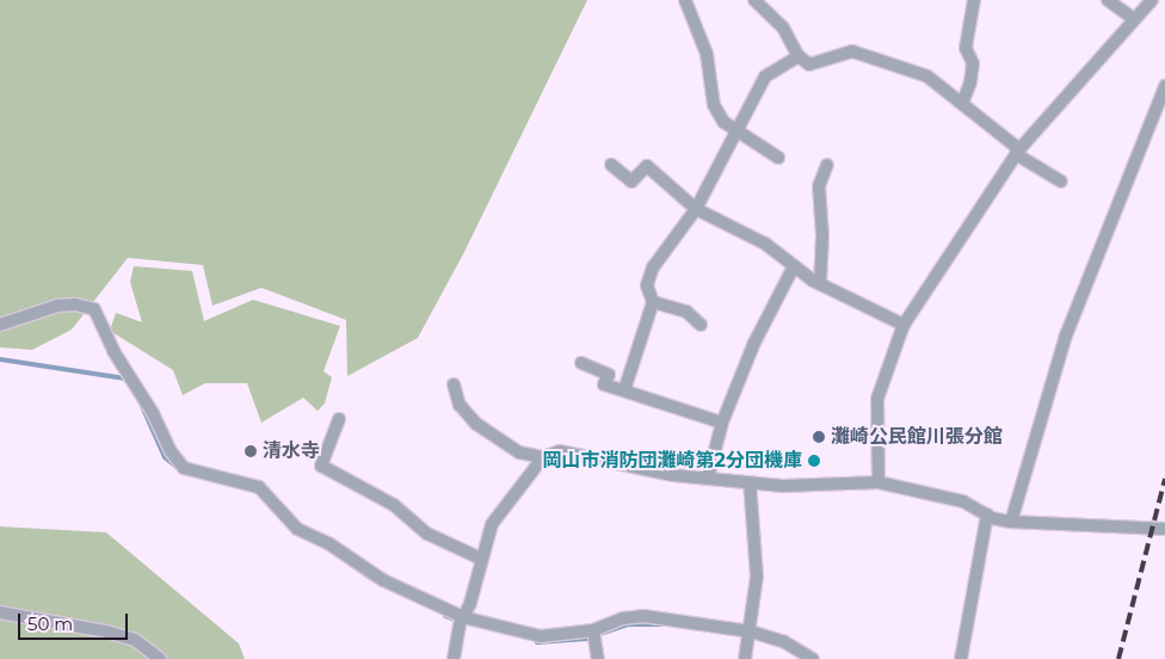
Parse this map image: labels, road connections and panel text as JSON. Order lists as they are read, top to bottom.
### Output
{
  "places": ["灘崎公民館川張分館", "清水寺", "岡山市消防団灘崎第2分団機庫"],
  "scale_bar": "50 m"
}
